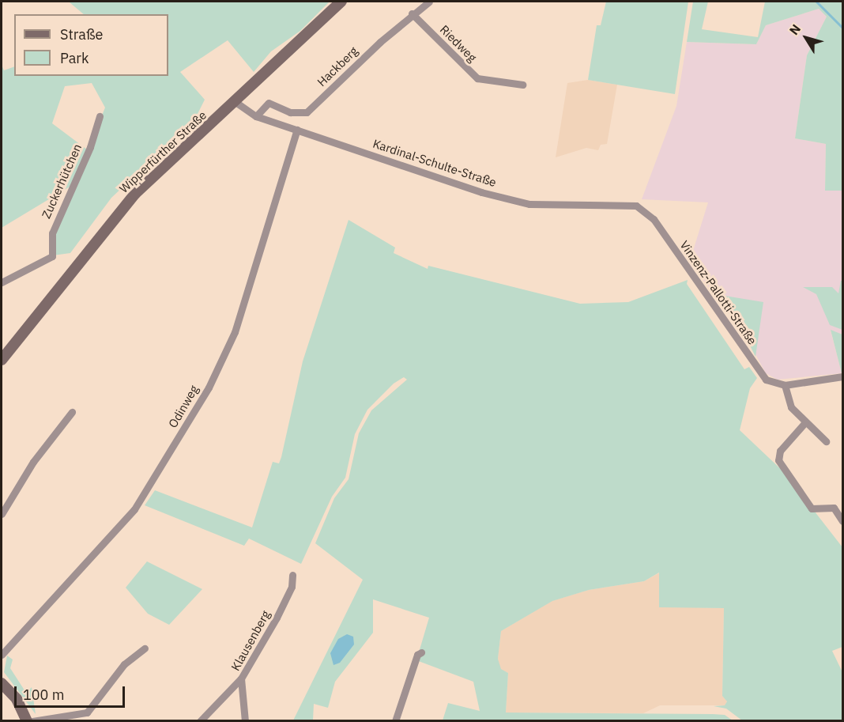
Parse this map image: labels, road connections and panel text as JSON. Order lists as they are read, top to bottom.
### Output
{
  "streets": {
    "main road": ["Wipperfürther Straße"],
    "street": [
      "Riedweg",
      "Hackberg",
      "Kardinal-Schulte-Straße",
      "Zuckerhütchen",
      "Vinzenz-Pallotti-Straße",
      "Odinweg",
      "Klausenberg"
    ]
  },
  "crossings": [
    ["Riedweg", "Hackberg"],
    ["Hackberg", "Kardinal-Schulte-Straße"],
    ["Wipperfürther Straße", "Kardinal-Schulte-Straße"],
    ["Kardinal-Schulte-Straße", "Vinzenz-Pallotti-Straße"],
    ["Kardinal-Schulte-Straße", "Odinweg"]
  ],
  "legend": ["Straße", "Park"],
  "scale_bar": "100 m",
  "north": "top left"
}
